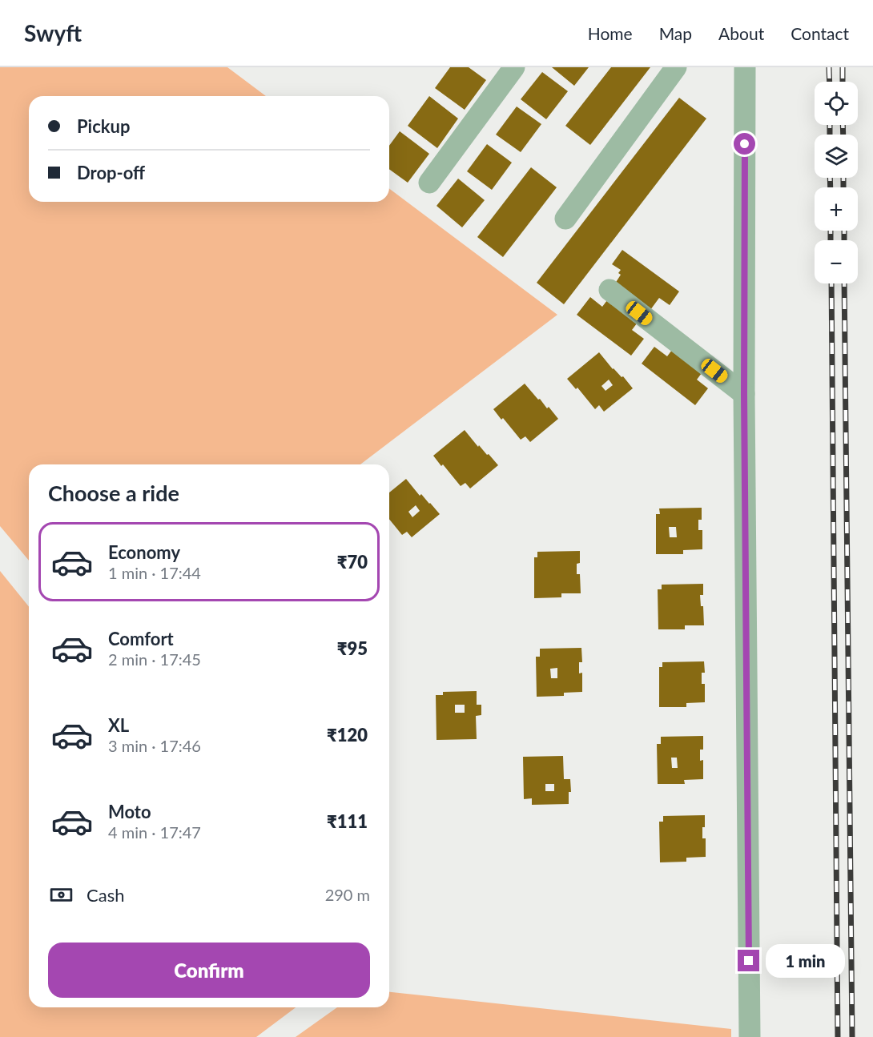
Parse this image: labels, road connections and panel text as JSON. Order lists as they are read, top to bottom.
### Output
{
  "page": {
    "header": "Swyft",
    "nav": [
      "Home",
      "Map",
      "About",
      "Contact"
    ],
    "map_buttons": ["+", "−"],
    "banner": ["Pickup", "Drop-off"],
    "heading": "Choose a ride",
    "list": [
      {
        "name": "Economy",
        "note": "1 min · 17:44",
        "value": "₹70"
      },
      {
        "name": "Comfort",
        "note": "2 min · 17:45",
        "value": "₹95"
      },
      {
        "name": "XL",
        "note": "3 min · 17:46",
        "value": "₹120"
      },
      {
        "name": "Moto",
        "note": "4 min · 17:47",
        "value": "₹111"
      }
    ],
    "pay": ["Cash", "290 m"],
    "buttons": "Confirm",
    "bubble": "1 min"
  }
}
